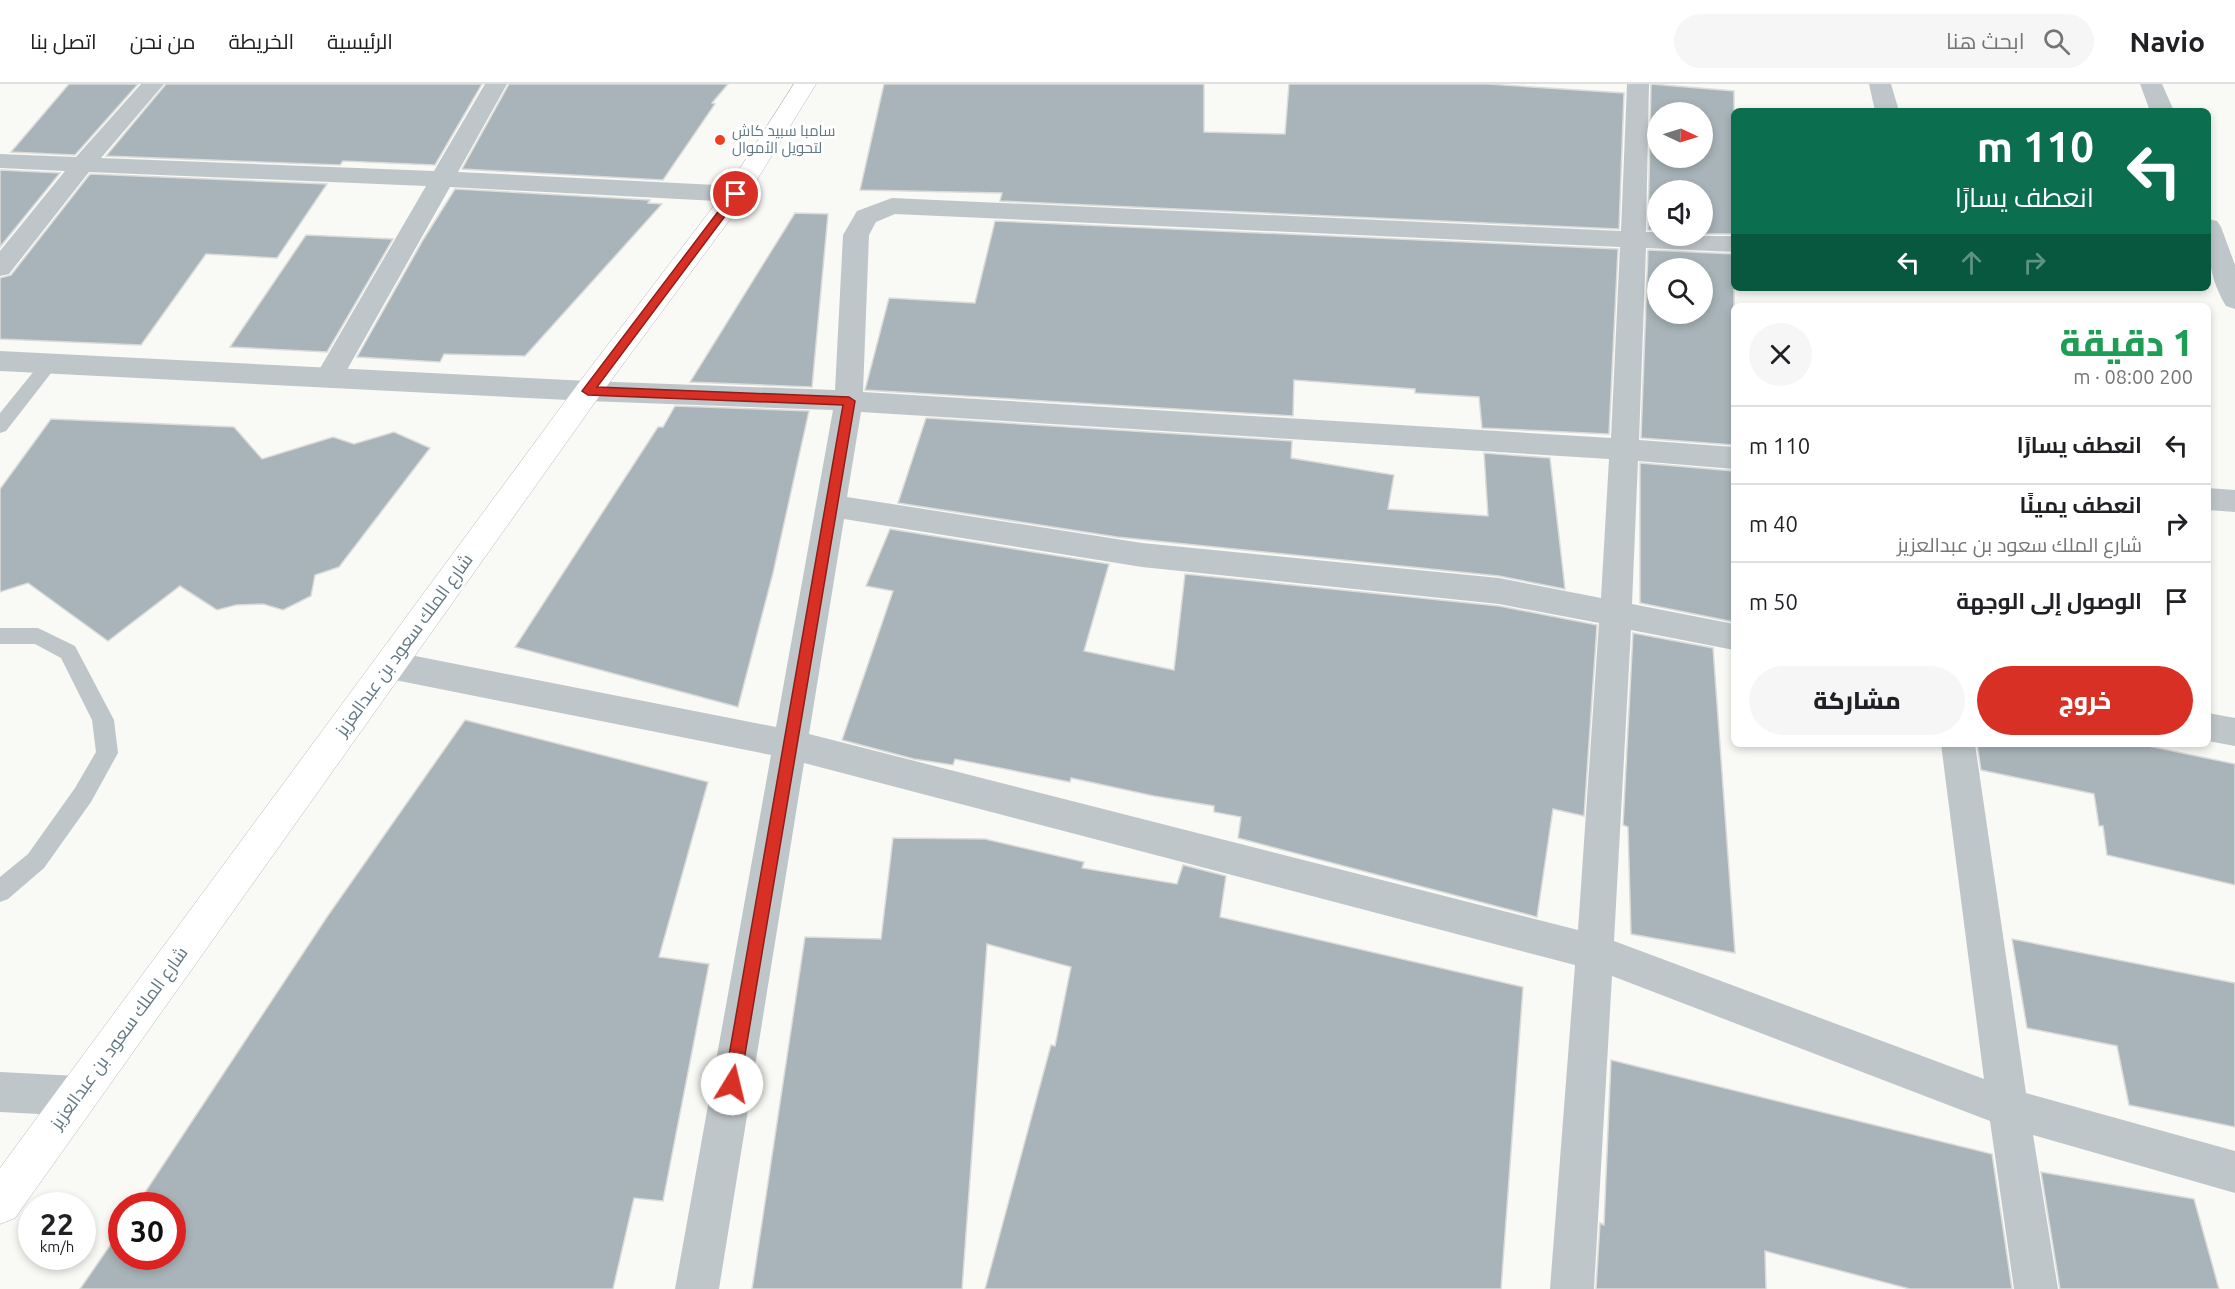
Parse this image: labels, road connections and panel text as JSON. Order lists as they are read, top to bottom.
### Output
{
  "streets": {
    "main road": ["شارع الملك سعود بن عبدالعزيز"]
  },
  "places": ["سامبا سبيد كاش لتحويل الأموال"],
  "north": "right",
  "page": {
    "header": "Navio",
    "search": "ابحث هنا",
    "nav": [
      "الرئيسية",
      "الخريطة",
      "من نحن",
      "اتصل بنا"
    ],
    "turn": ["110 m", "انعطف يسارًا"],
    "heading": ["1 دقيقة", "200 m · 08:00"],
    "list": [
      {
        "name": "انعطف يسارًا",
        "value": "110 m"
      },
      {
        "name": "انعطف يمينًا",
        "note": "شارع الملك سعود بن عبدالعزيز",
        "value": "40 m"
      },
      {
        "name": "الوصول إلى الوجهة",
        "value": "50 m"
      }
    ],
    "buttons": ["خروج", "مشاركة"],
    "speed": "22 km/h",
    "limit": "30"
  }
}
